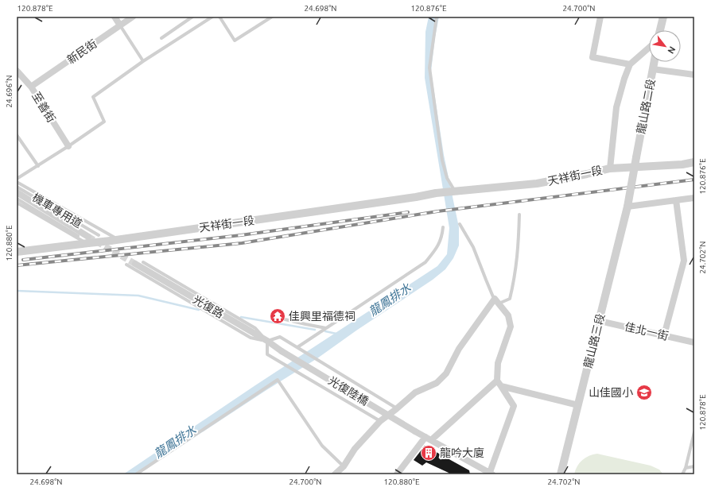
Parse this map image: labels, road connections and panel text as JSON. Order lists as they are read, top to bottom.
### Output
{
  "streets": {
    "street": [
      "新民街",
      "龍山路二段",
      "至善街",
      "天祥街一段",
      "光復路",
      "佳北一街",
      "龍山路三段",
      "光復陸橋"
    ],
    "lane": ["機車專用道"]
  },
  "crossings": [
    ["新民街", "至善街"],
    ["龍山路二段", "龍山路三段"],
    ["天祥街一段", "機車專用道"],
    ["光復路", "光復陸橋"],
    ["佳北一街", "龍山路三段"]
  ],
  "water": ["龍鳳排水"],
  "places": {
    "temple": ["佳興里福德祠"],
    "school or university": ["山佳國小"],
    "building": ["龍吟大廈"]
  },
  "north": "bottom right",
  "coordinates": [
    "120.878°E",
    "24.698°N",
    "120.876°E",
    "24.700°N",
    "24.696°N",
    "120.880°E",
    "24.702°N"
  ]
}
